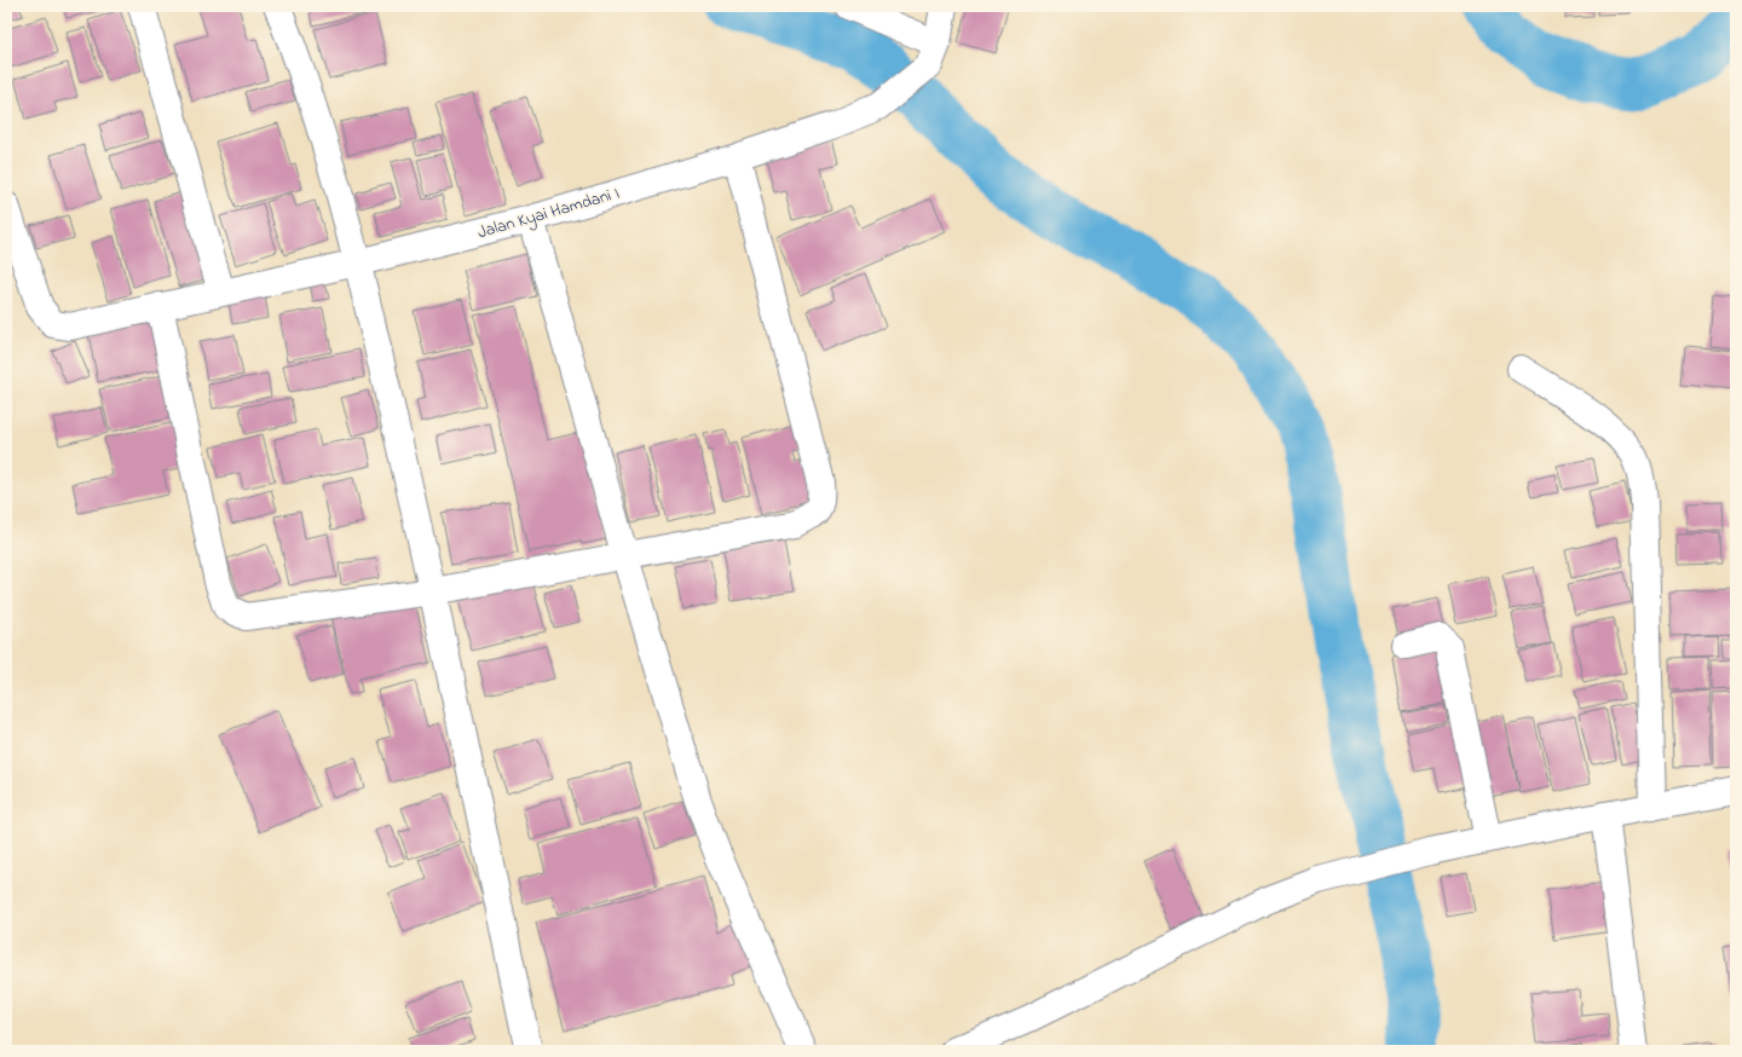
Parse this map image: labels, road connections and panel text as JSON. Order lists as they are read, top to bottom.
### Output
{
  "streets": {
    "street": ["Jalan Kyai Hamdani I"]
  }
}
